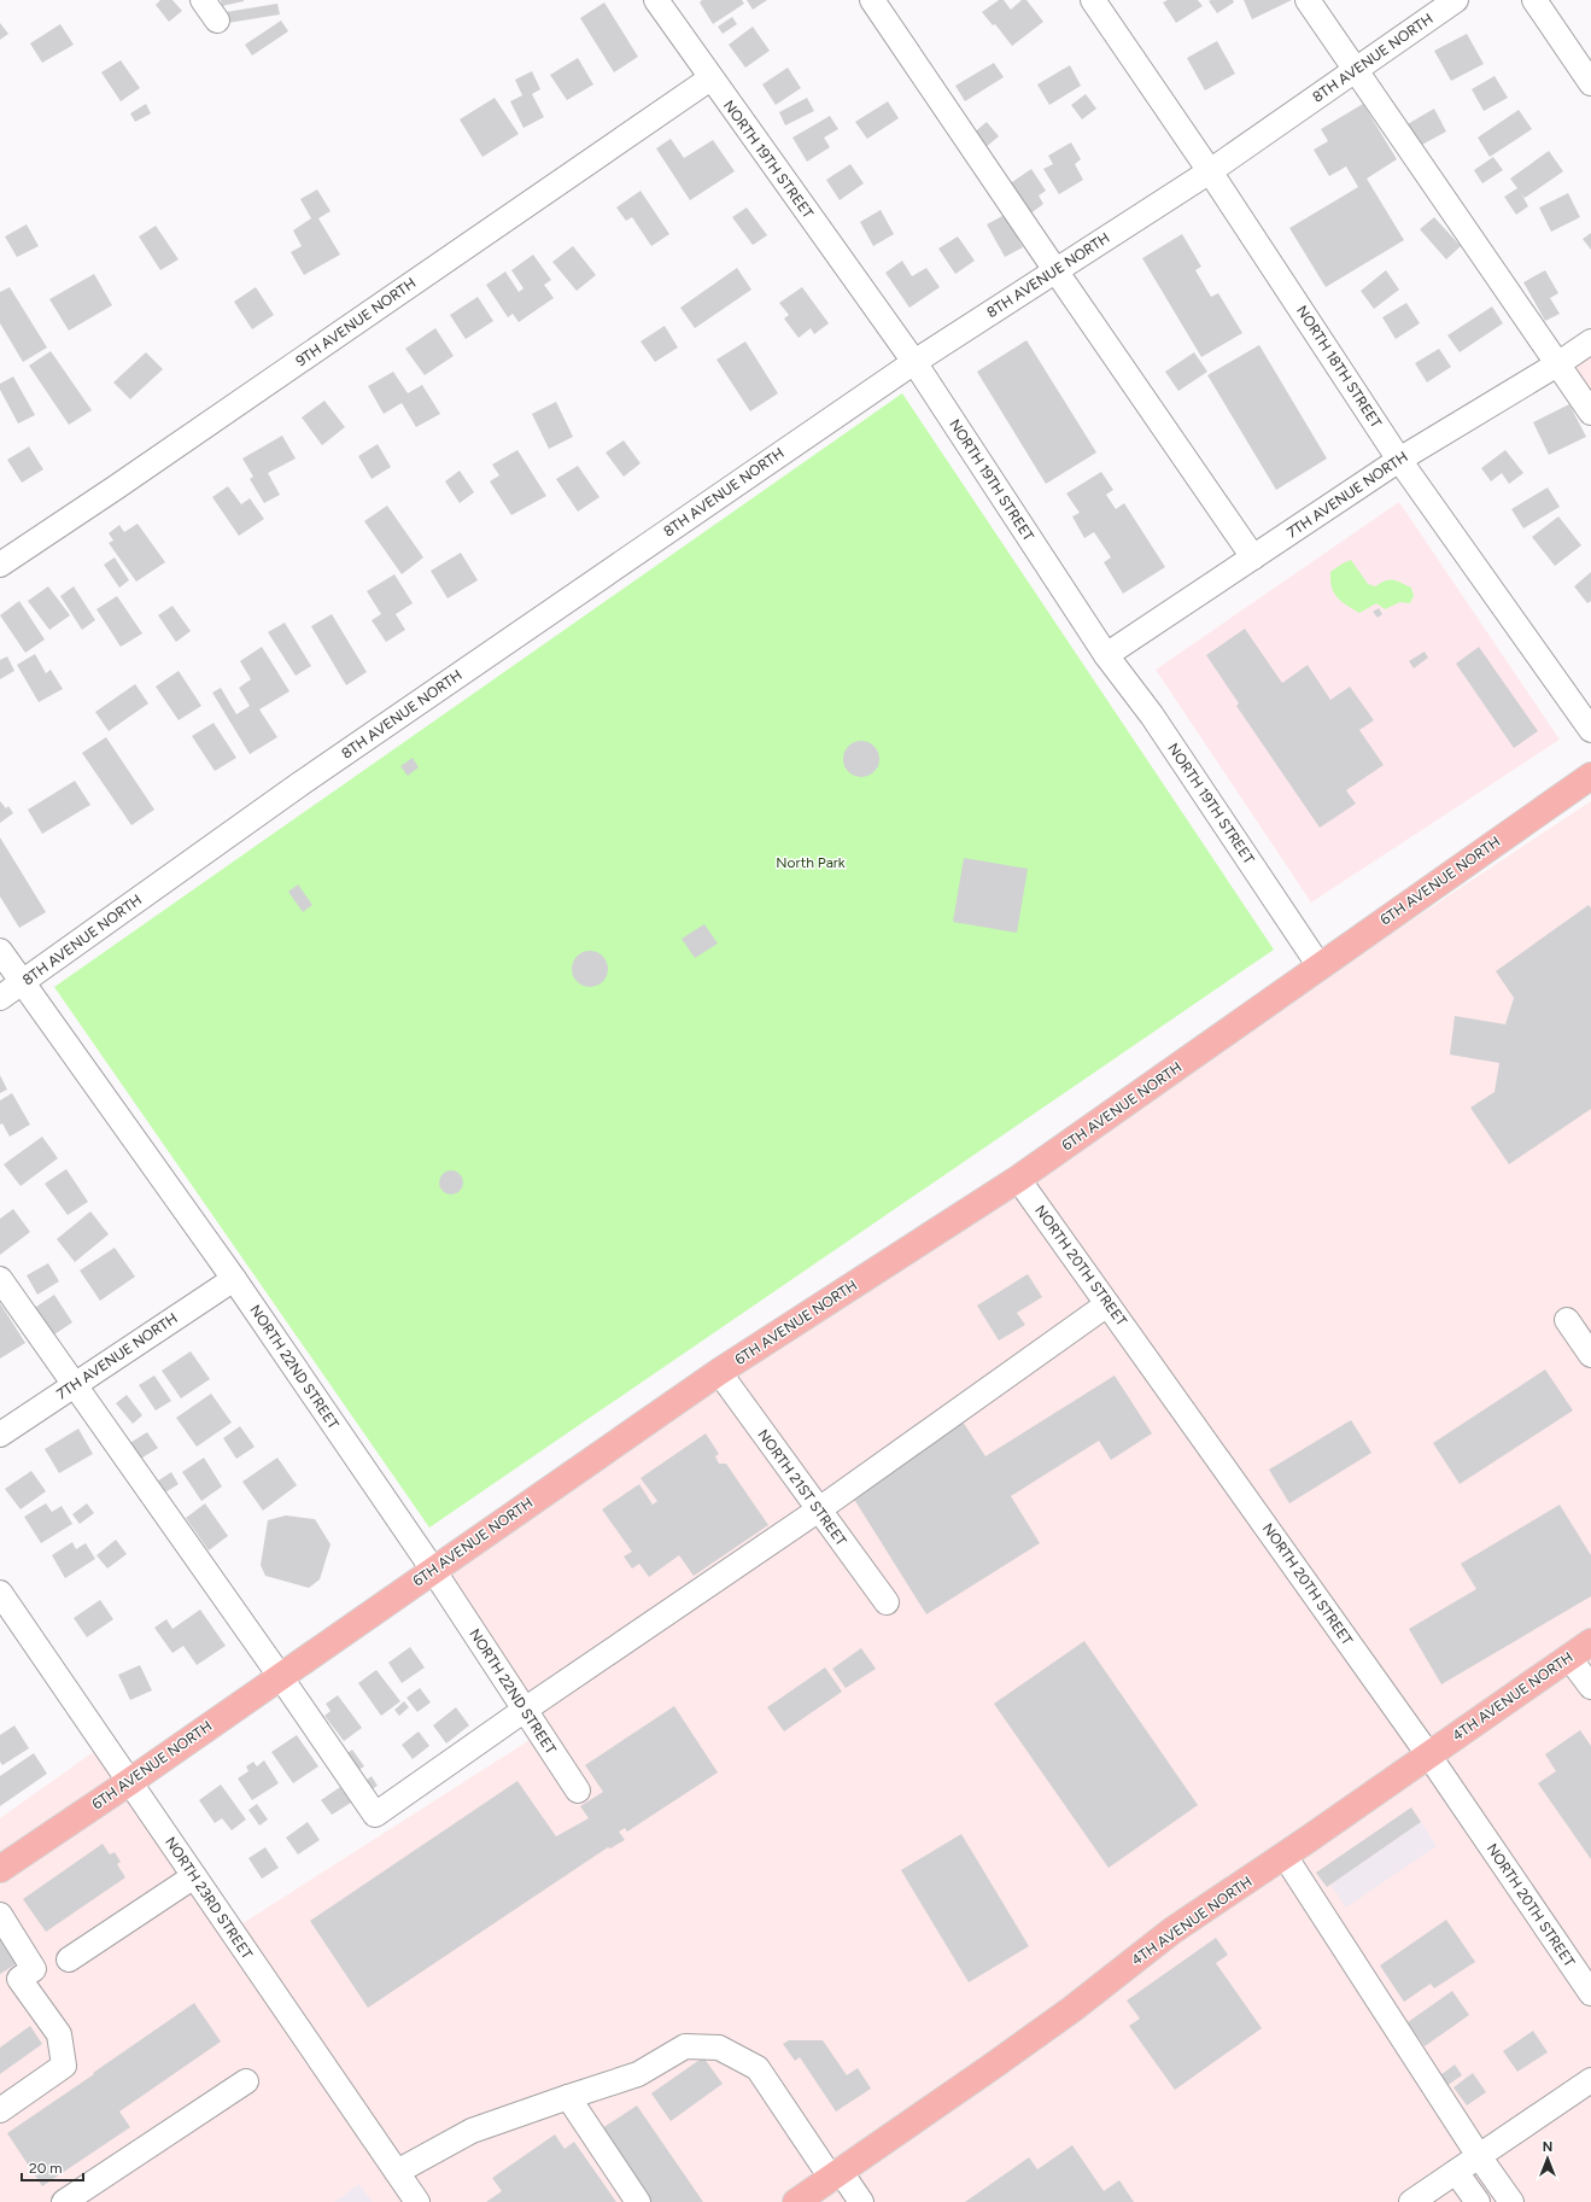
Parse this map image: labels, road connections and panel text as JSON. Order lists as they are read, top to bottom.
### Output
{
  "streets": {
    "main road": ["6TH AVENUE NORTH", "4TH AVENUE NORTH"],
    "street": [
      "8TH AVENUE NORTH",
      "NORTH 19TH STREET",
      "9TH AVENUE NORTH",
      "NORTH 18TH STREET",
      "7TH AVENUE NORTH",
      "NORTH 20TH STREET",
      "NORTH 22ND STREET",
      "NORTH 21ST STREET",
      "NORTH 23RD STREET"
    ]
  },
  "crossings": [
    ["8TH AVENUE NORTH", "NORTH 19TH STREET"],
    ["8TH AVENUE NORTH", "NORTH 18TH STREET"],
    ["8TH AVENUE NORTH", "NORTH 22ND STREET"],
    ["NORTH 19TH STREET", "9TH AVENUE NORTH"],
    ["NORTH 19TH STREET", "7TH AVENUE NORTH"],
    ["NORTH 19TH STREET", "6TH AVENUE NORTH"],
    ["NORTH 18TH STREET", "7TH AVENUE NORTH"],
    ["7TH AVENUE NORTH", "NORTH 22ND STREET"],
    ["6TH AVENUE NORTH", "NORTH 20TH STREET"],
    ["6TH AVENUE NORTH", "NORTH 22ND STREET"],
    ["6TH AVENUE NORTH", "NORTH 21ST STREET"],
    ["6TH AVENUE NORTH", "NORTH 23RD STREET"],
    ["NORTH 20TH STREET", "4TH AVENUE NORTH"]
  ],
  "parks": ["North Park"],
  "scale_bar": "20 m",
  "north": "top"
}
